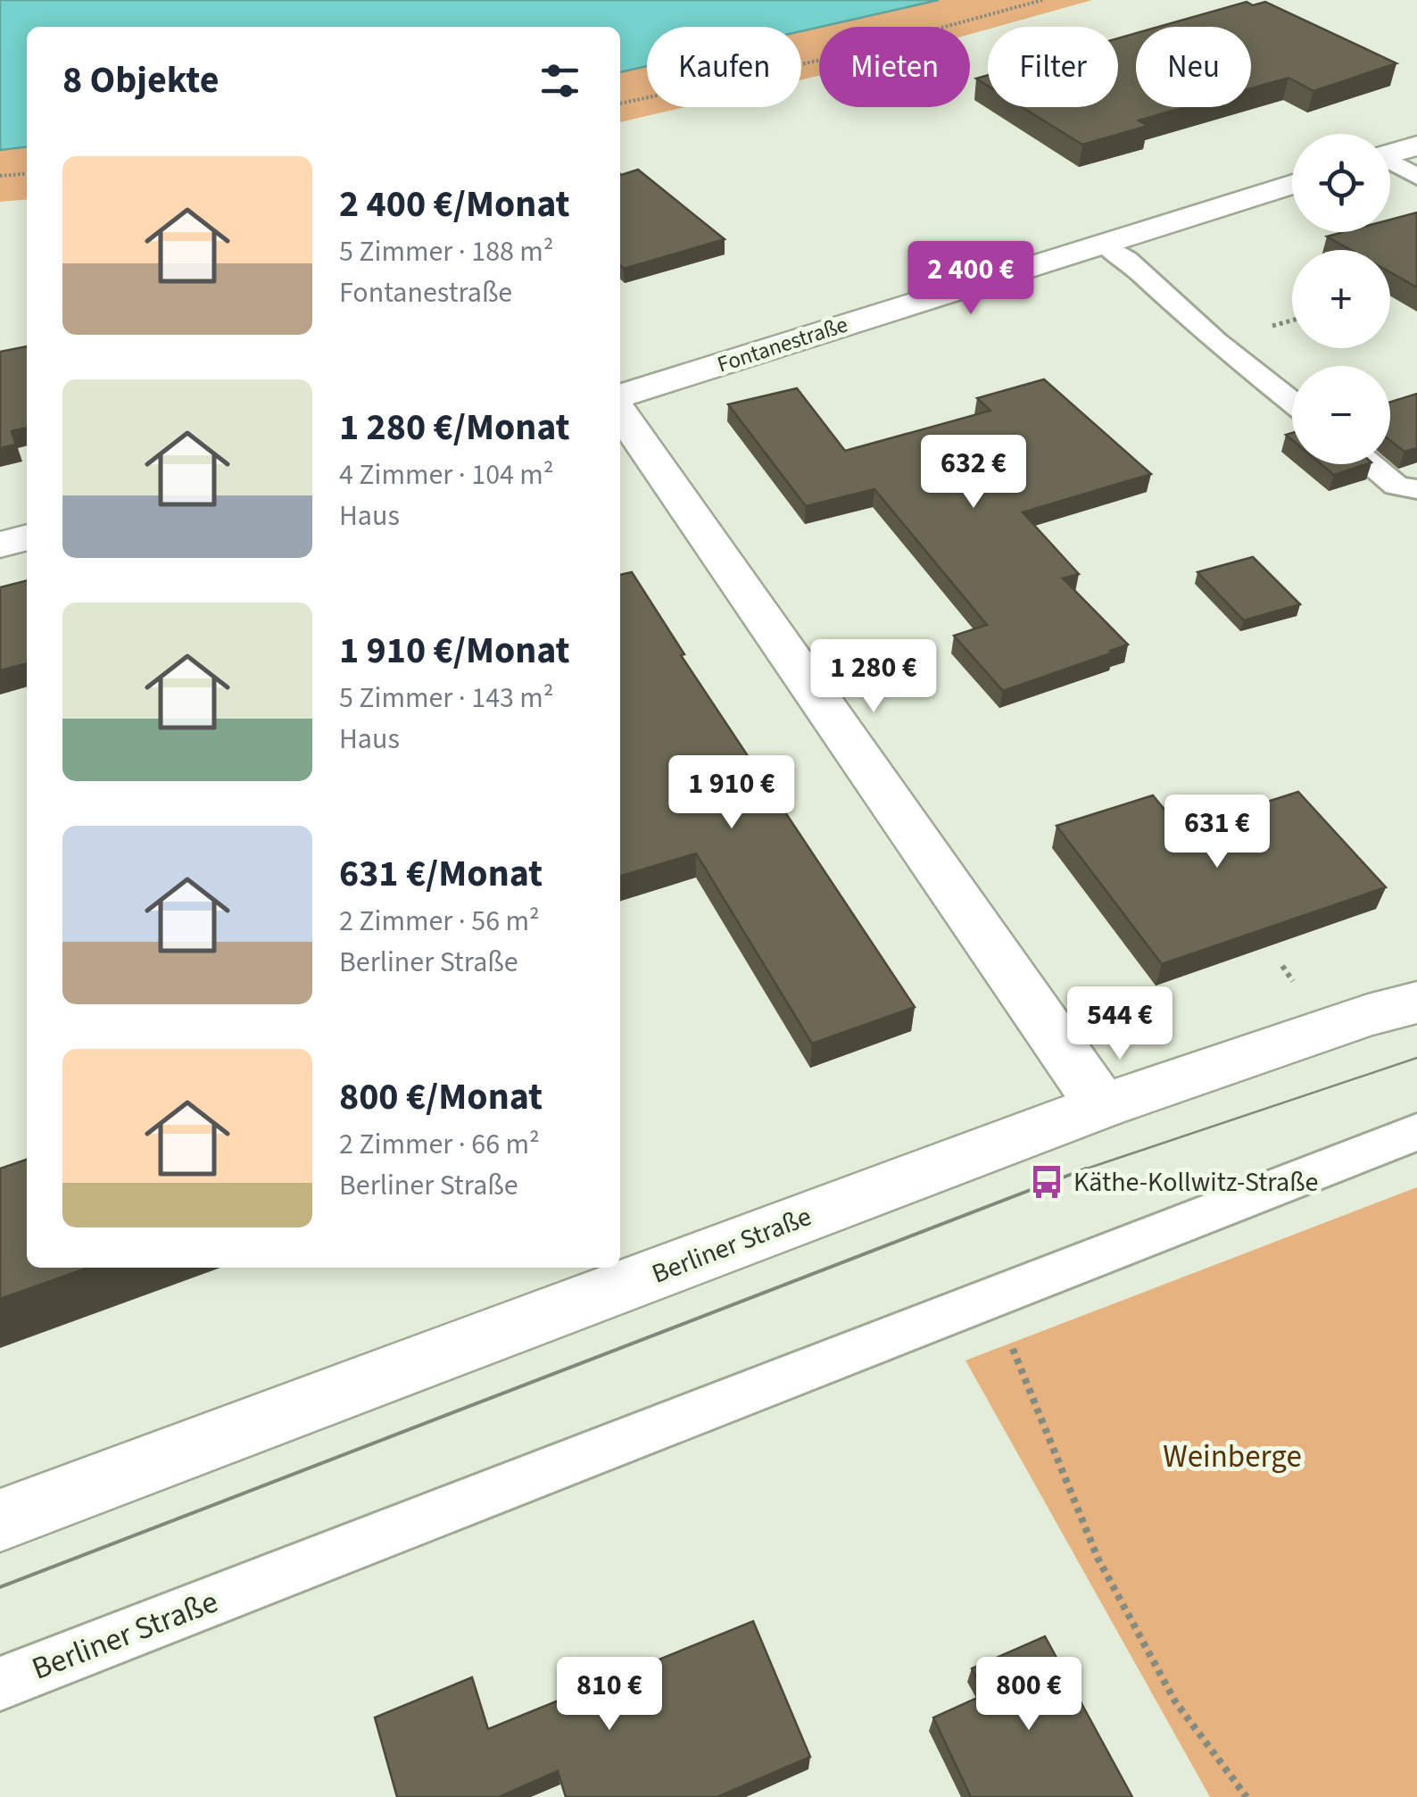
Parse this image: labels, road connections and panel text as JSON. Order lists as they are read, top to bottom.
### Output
{
  "streets": {
    "street": ["Fontanestraße", "Berliner Straße"]
  },
  "parks": ["Weinberge"],
  "places": {
    "bus stop": ["Käthe-Kollwitz-Straße"]
  },
  "page": {
    "chip": [
      "Kaufen",
      "Mieten",
      "Filter",
      "Neu"
    ],
    "heading": "8 Objekte",
    "map_buttons": ["+", "−"],
    "list": [
      {
        "name": "2 400 €/Monat",
        "note": "5 Zimmer · 188 m² · Fontanestraße"
      },
      {
        "name": "1 280 €/Monat",
        "note": "4 Zimmer · 104 m² · Haus"
      },
      {
        "name": "1 910 €/Monat",
        "note": "5 Zimmer · 143 m² · Haus"
      },
      {
        "name": "631 €/Monat",
        "note": "2 Zimmer · 56 m² · Berliner Straße"
      },
      {
        "name": "800 €/Monat",
        "note": "2 Zimmer · 66 m² · Berliner Straße"
      }
    ],
    "price": [
      "2 400 €",
      "632 €",
      "1 280 €",
      "1 910 €",
      "631 €",
      "544 €",
      "810 €",
      "800 €"
    ]
  }
}
